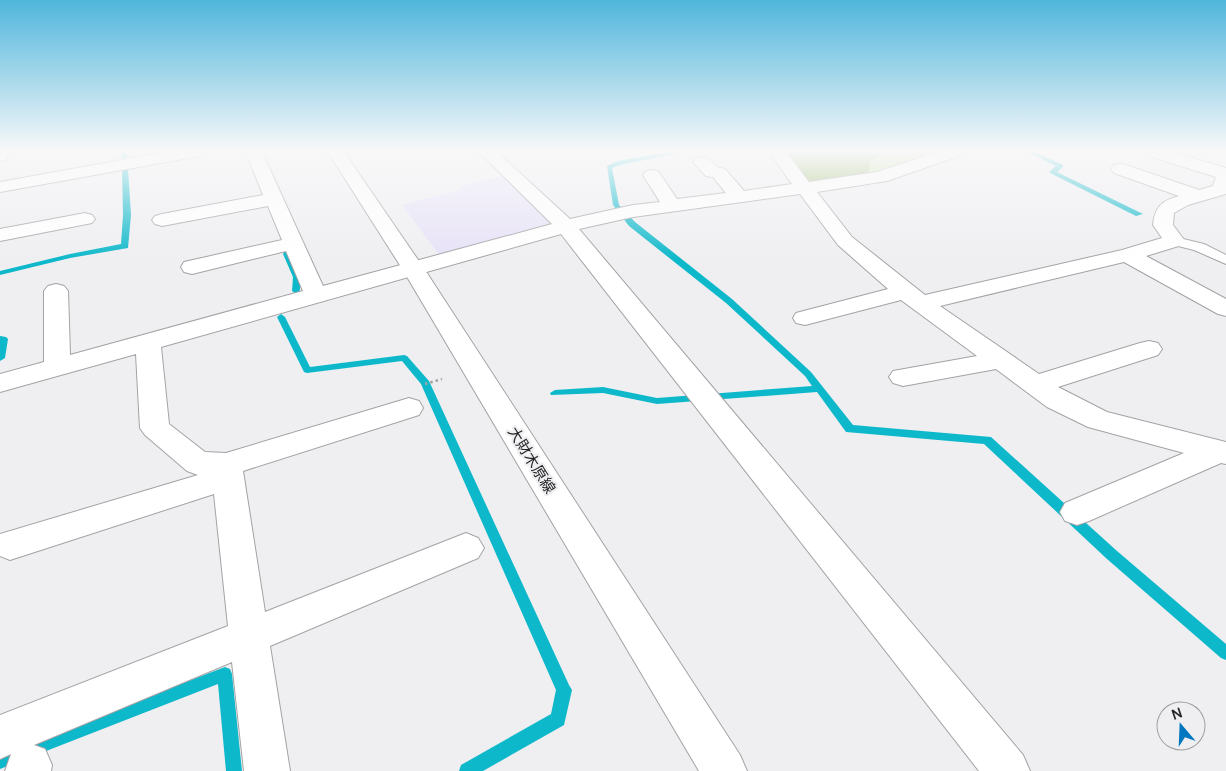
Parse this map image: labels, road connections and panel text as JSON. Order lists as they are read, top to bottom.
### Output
{
  "streets": {
    "street": ["大財木原線"]
  },
  "north": "top"
}
